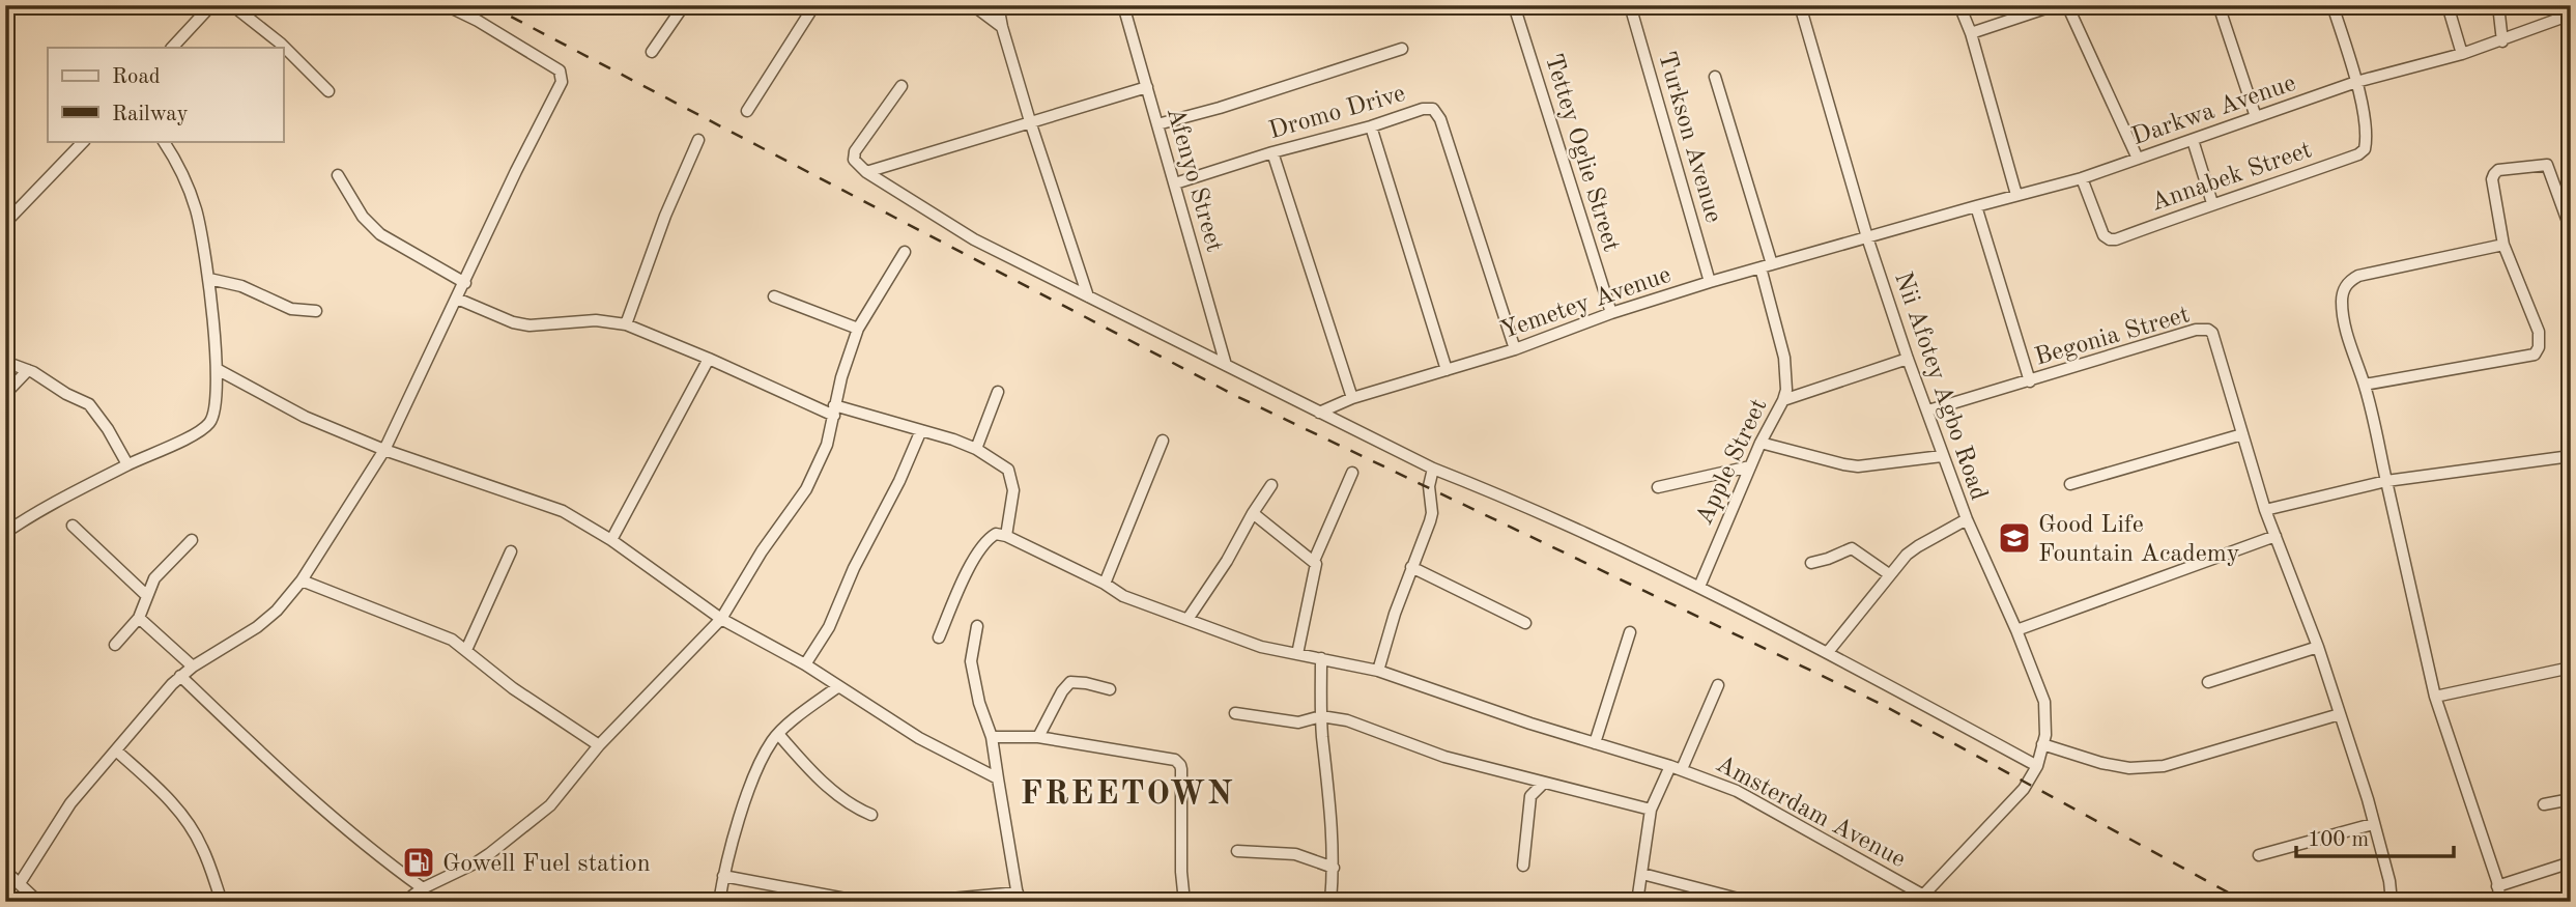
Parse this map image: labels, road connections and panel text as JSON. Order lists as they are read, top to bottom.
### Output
{
  "streets": {
    "street": [
      "Darkwa Avenue",
      "Dromo Drive",
      "Turkson Avenue",
      "Tettey Oglie Street",
      "Annabek Street",
      "Afenyo Street",
      "Yemetey Avenue",
      "Begonia Street",
      "Nii Afotey Agbo Road",
      "Apple Street",
      "Amsterdam Avenue"
    ]
  },
  "crossings": [
    ["Darkwa Avenue", "Annabek Street"],
    ["Darkwa Avenue", "Yemetey Avenue"],
    ["Darkwa Avenue", "Nii Afotey Agbo Road"],
    ["Dromo Drive", "Afenyo Street"],
    ["Dromo Drive", "Yemetey Avenue"],
    ["Turkson Avenue", "Yemetey Avenue"],
    ["Tettey Oglie Street", "Yemetey Avenue"],
    ["Yemetey Avenue", "Nii Afotey Agbo Road"],
    ["Yemetey Avenue", "Apple Street"],
    ["Begonia Street", "Nii Afotey Agbo Road"],
    ["Nii Afotey Agbo Road", "Amsterdam Avenue"]
  ],
  "districts": ["FREETOWN"],
  "places": {
    "school or university": ["Good Life Fountain Academy"],
    "fuel station": ["Gowell Fuel station"]
  },
  "legend": ["Road", "Railway"],
  "scale_bar": "100 m"
}
